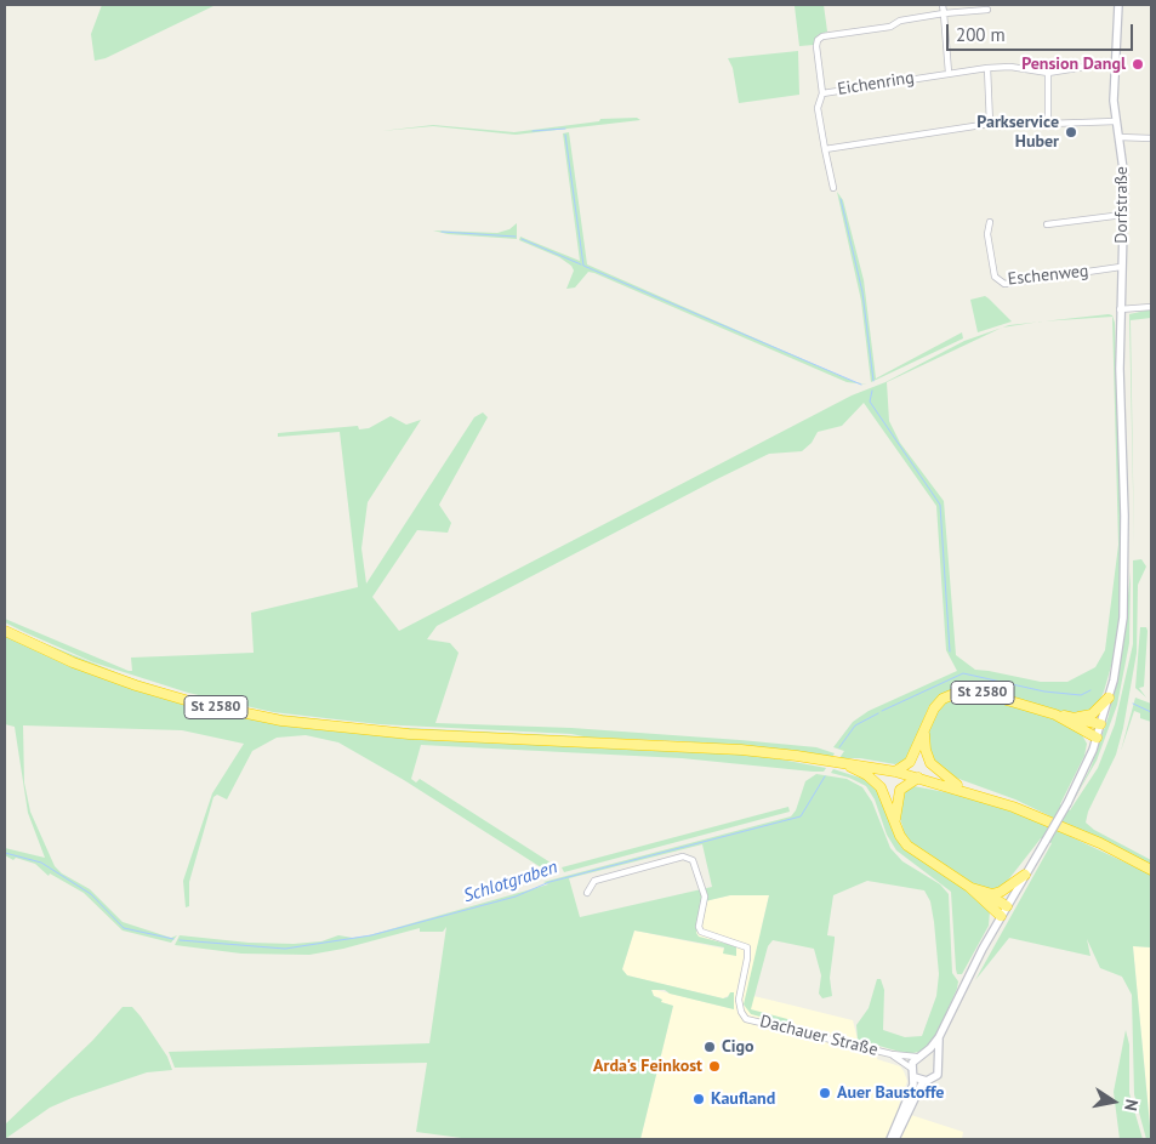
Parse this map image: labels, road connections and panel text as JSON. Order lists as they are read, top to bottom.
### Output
{
  "streets": {
    "highway": ["St 2580"],
    "street": [
      "Eichenring",
      "Dorfstraße",
      "Eschenweg",
      "Dachauer Straße"
    ]
  },
  "crossings": [
    ["Eichenring", "Dorfstraße"],
    ["Dorfstraße", "Eschenweg"],
    ["Dorfstraße", "St 2580"]
  ],
  "water": ["Schlotgraben"],
  "places": [
    "Pension Dangl",
    "Parkservice Huber",
    "Cigo",
    "Arda's Feinkost",
    "Auer Baustoffe",
    "Kaufland"
  ],
  "scale_bar": "200 m",
  "north": "right"
}
